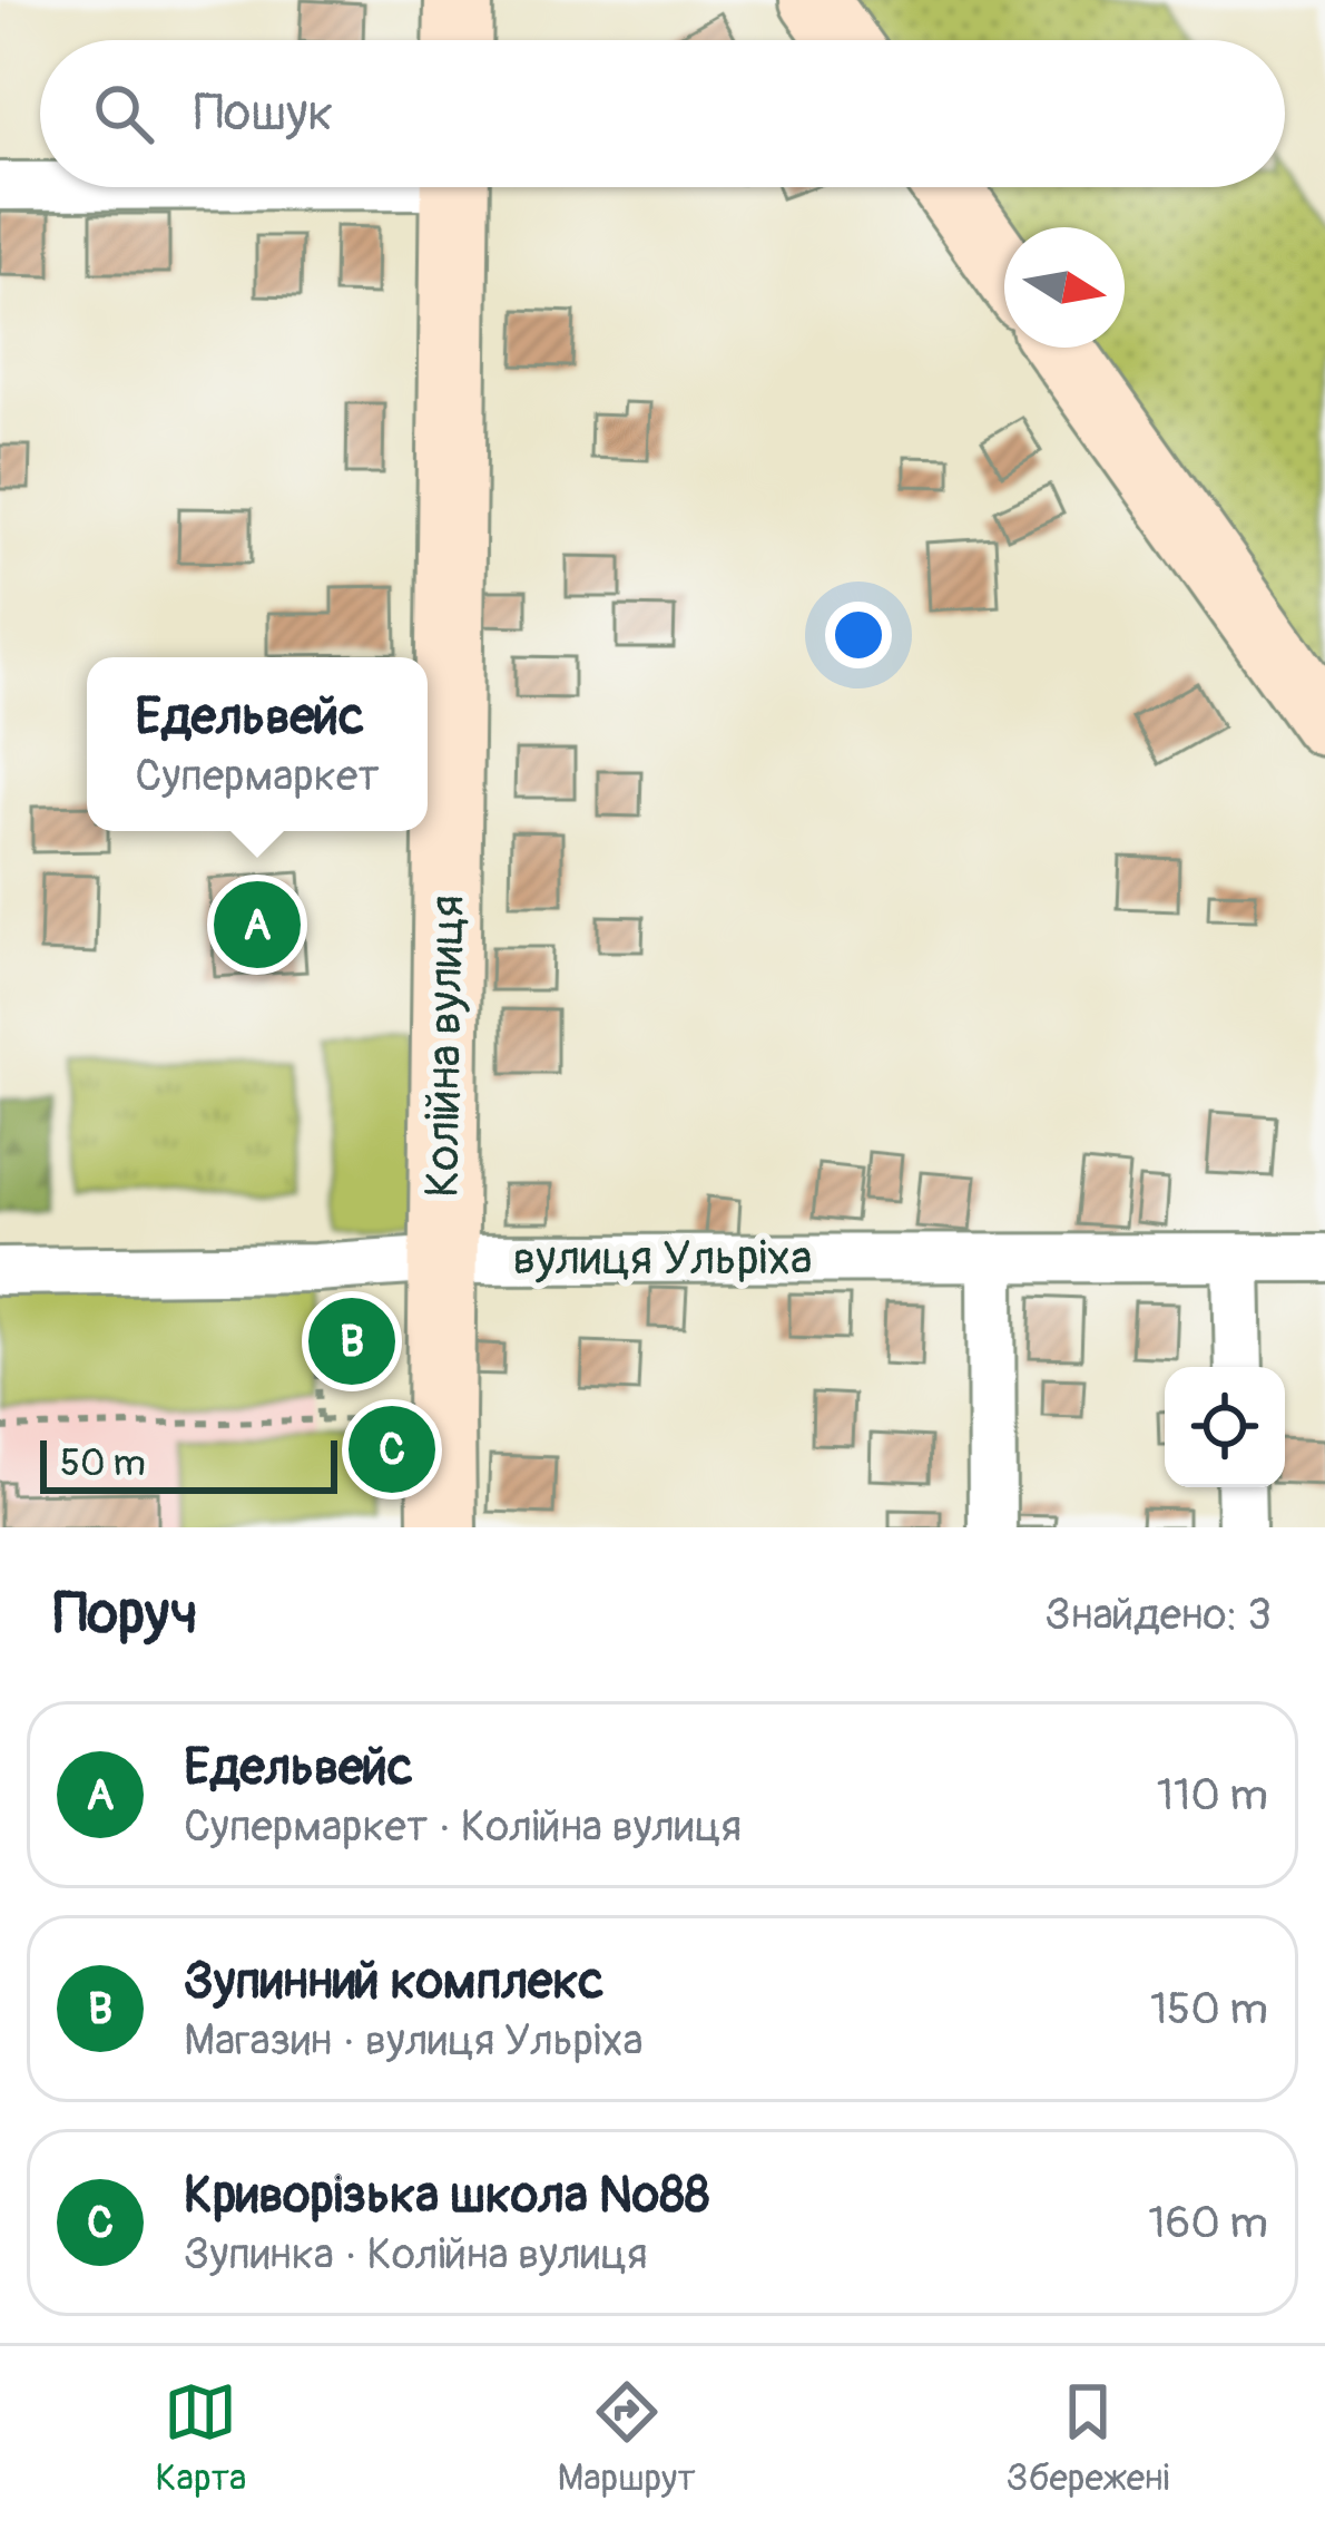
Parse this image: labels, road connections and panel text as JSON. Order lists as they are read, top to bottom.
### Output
{
  "streets": {
    "street": ["Колійна вулиця", "вулиця Ульріха"]
  },
  "crossings": [
    ["Колійна вулиця", "вулиця Ульріха"]
  ],
  "scale_bar": "50 m",
  "north": "right",
  "page": {
    "search": "Пошук",
    "popup": ["Едельвейс", "Супермаркет"],
    "pins": ["A", "B", "C"],
    "scale": "50 m",
    "heading": ["Поруч", "Знайдено: 3"],
    "list": [
      {
        "mark": "A",
        "name": "Едельвейс",
        "note": "Супермаркет · Колійна вулиця",
        "value": "110 m"
      },
      {
        "mark": "B",
        "name": "Зупинний комплекс",
        "note": "Магазин · вулиця Ульріха",
        "value": "150 m"
      },
      {
        "mark": "C",
        "name": "Криворізька школа №88",
        "note": "Зупинка · Колійна вулиця",
        "value": "160 m"
      }
    ],
    "nav": ["Карта", "Маршрут", "Збережені"]
  }
}
